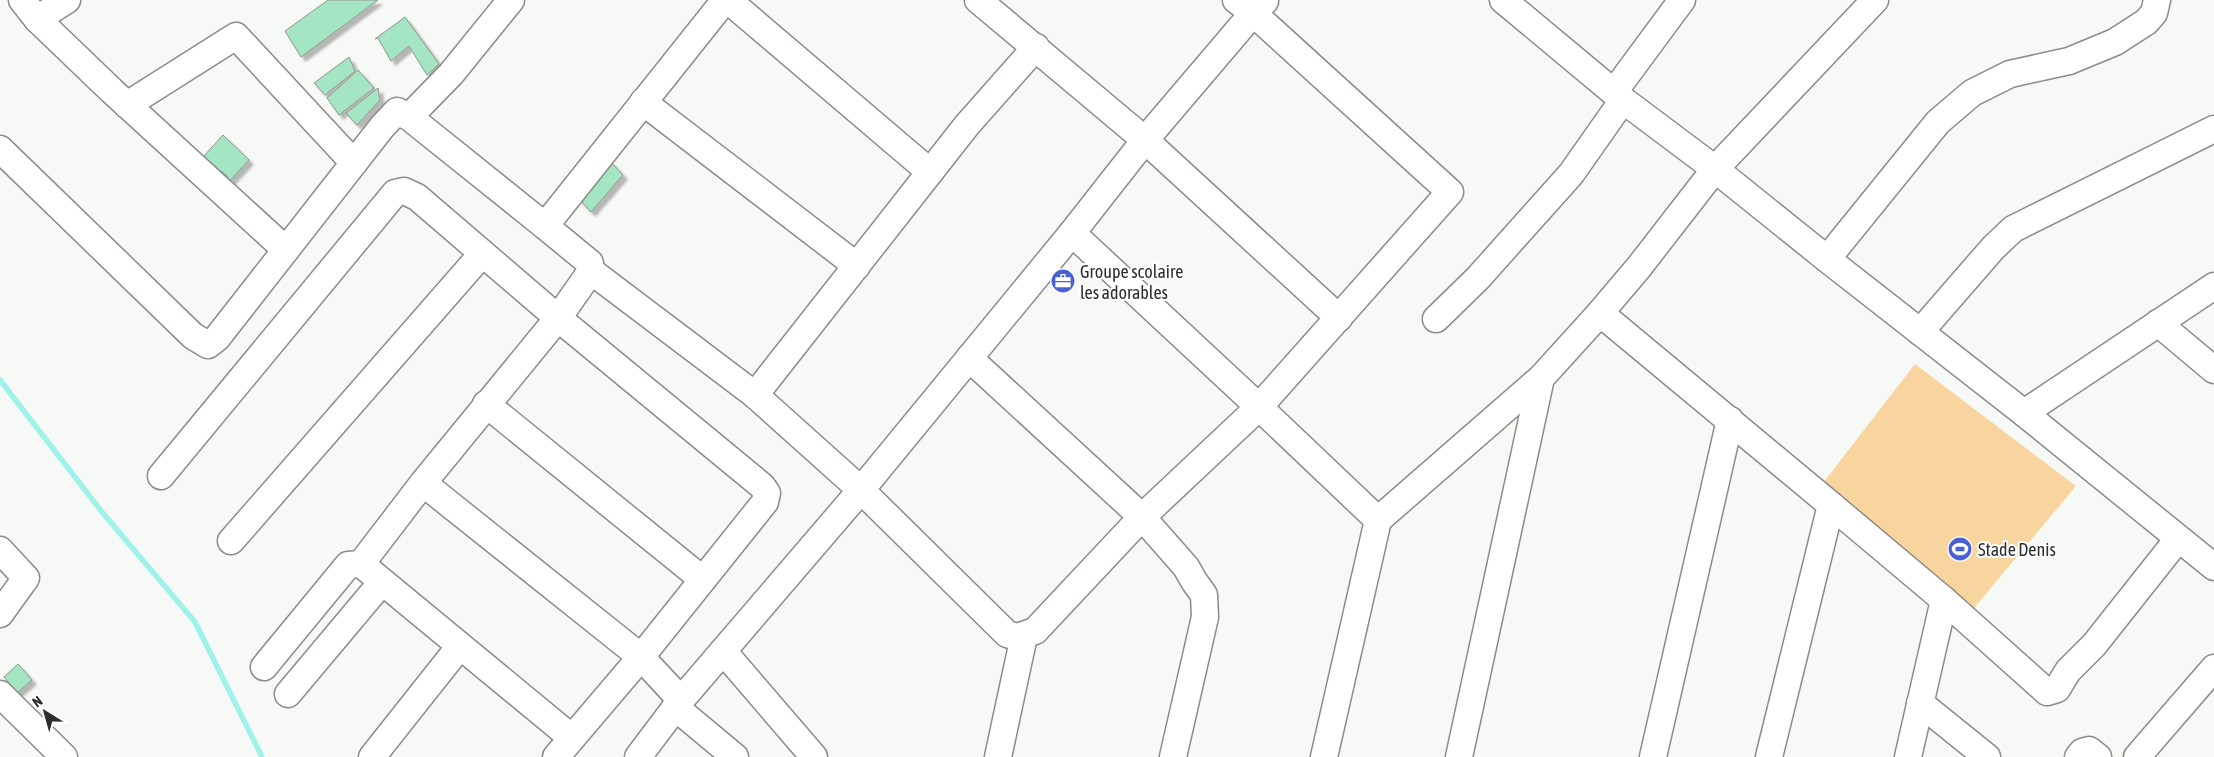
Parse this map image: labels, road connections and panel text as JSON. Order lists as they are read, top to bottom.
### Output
{
  "places": {
    "office": ["Groupe scolaire les adorables"],
    "sports": ["Stade Denis"]
  },
  "north": "top left"
}
